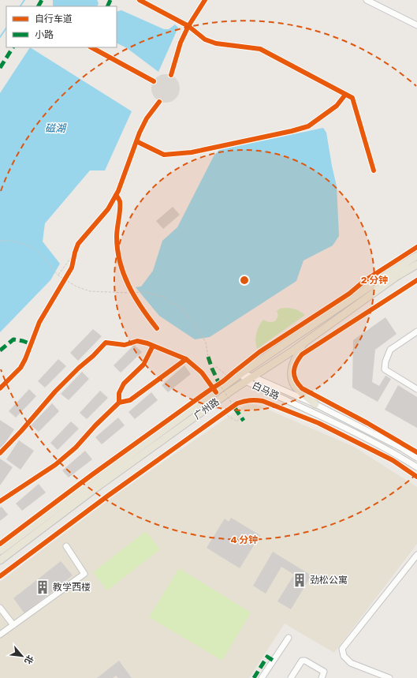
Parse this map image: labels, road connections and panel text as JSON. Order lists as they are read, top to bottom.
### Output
{
  "streets": {
    "main road": ["广州路"],
    "street": ["白马路"]
  },
  "crossings": [
    ["白马路", "广州路"]
  ],
  "water": ["磁湖"],
  "places": {
    "building": ["劲松公寓", "教学西楼"]
  },
  "legend": ["自行车道", "小路"],
  "north": "bottom right",
  "rings": ["2 分钟", "4 分钟"]
}
